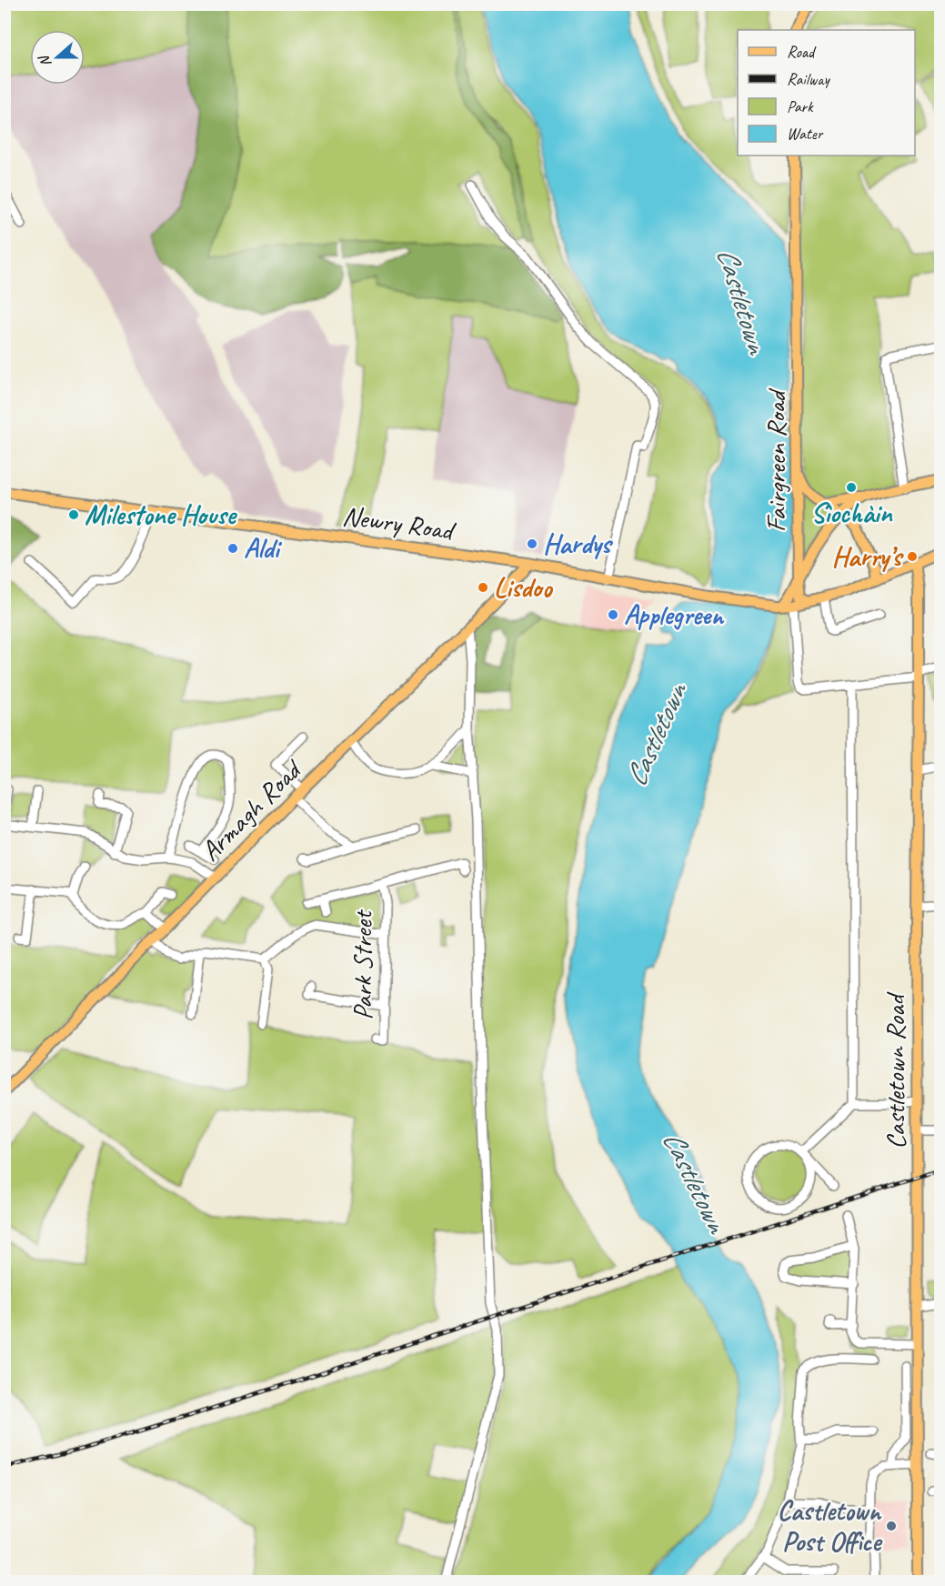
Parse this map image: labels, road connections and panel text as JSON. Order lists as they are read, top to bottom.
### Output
{
  "streets": {
    "main road": [
      "Fairgreen Road",
      "Newry Road",
      "Armagh Road",
      "Castletown Road"
    ],
    "street": ["Park Street"]
  },
  "crossings": [
    ["Fairgreen Road", "Newry Road"],
    ["Newry Road", "Armagh Road"],
    ["Newry Road", "Castletown Road"]
  ],
  "water": ["Castletown"],
  "places": [
    "Sìochàin",
    "Milestone House",
    "Hardys",
    "Aldi",
    "Harry’s",
    "Lisdoo",
    "Applegreen",
    "Castletown Post Office"
  ],
  "legend": [
    "Road",
    "Railway",
    "Park",
    "Water"
  ],
  "north": "left"
}
